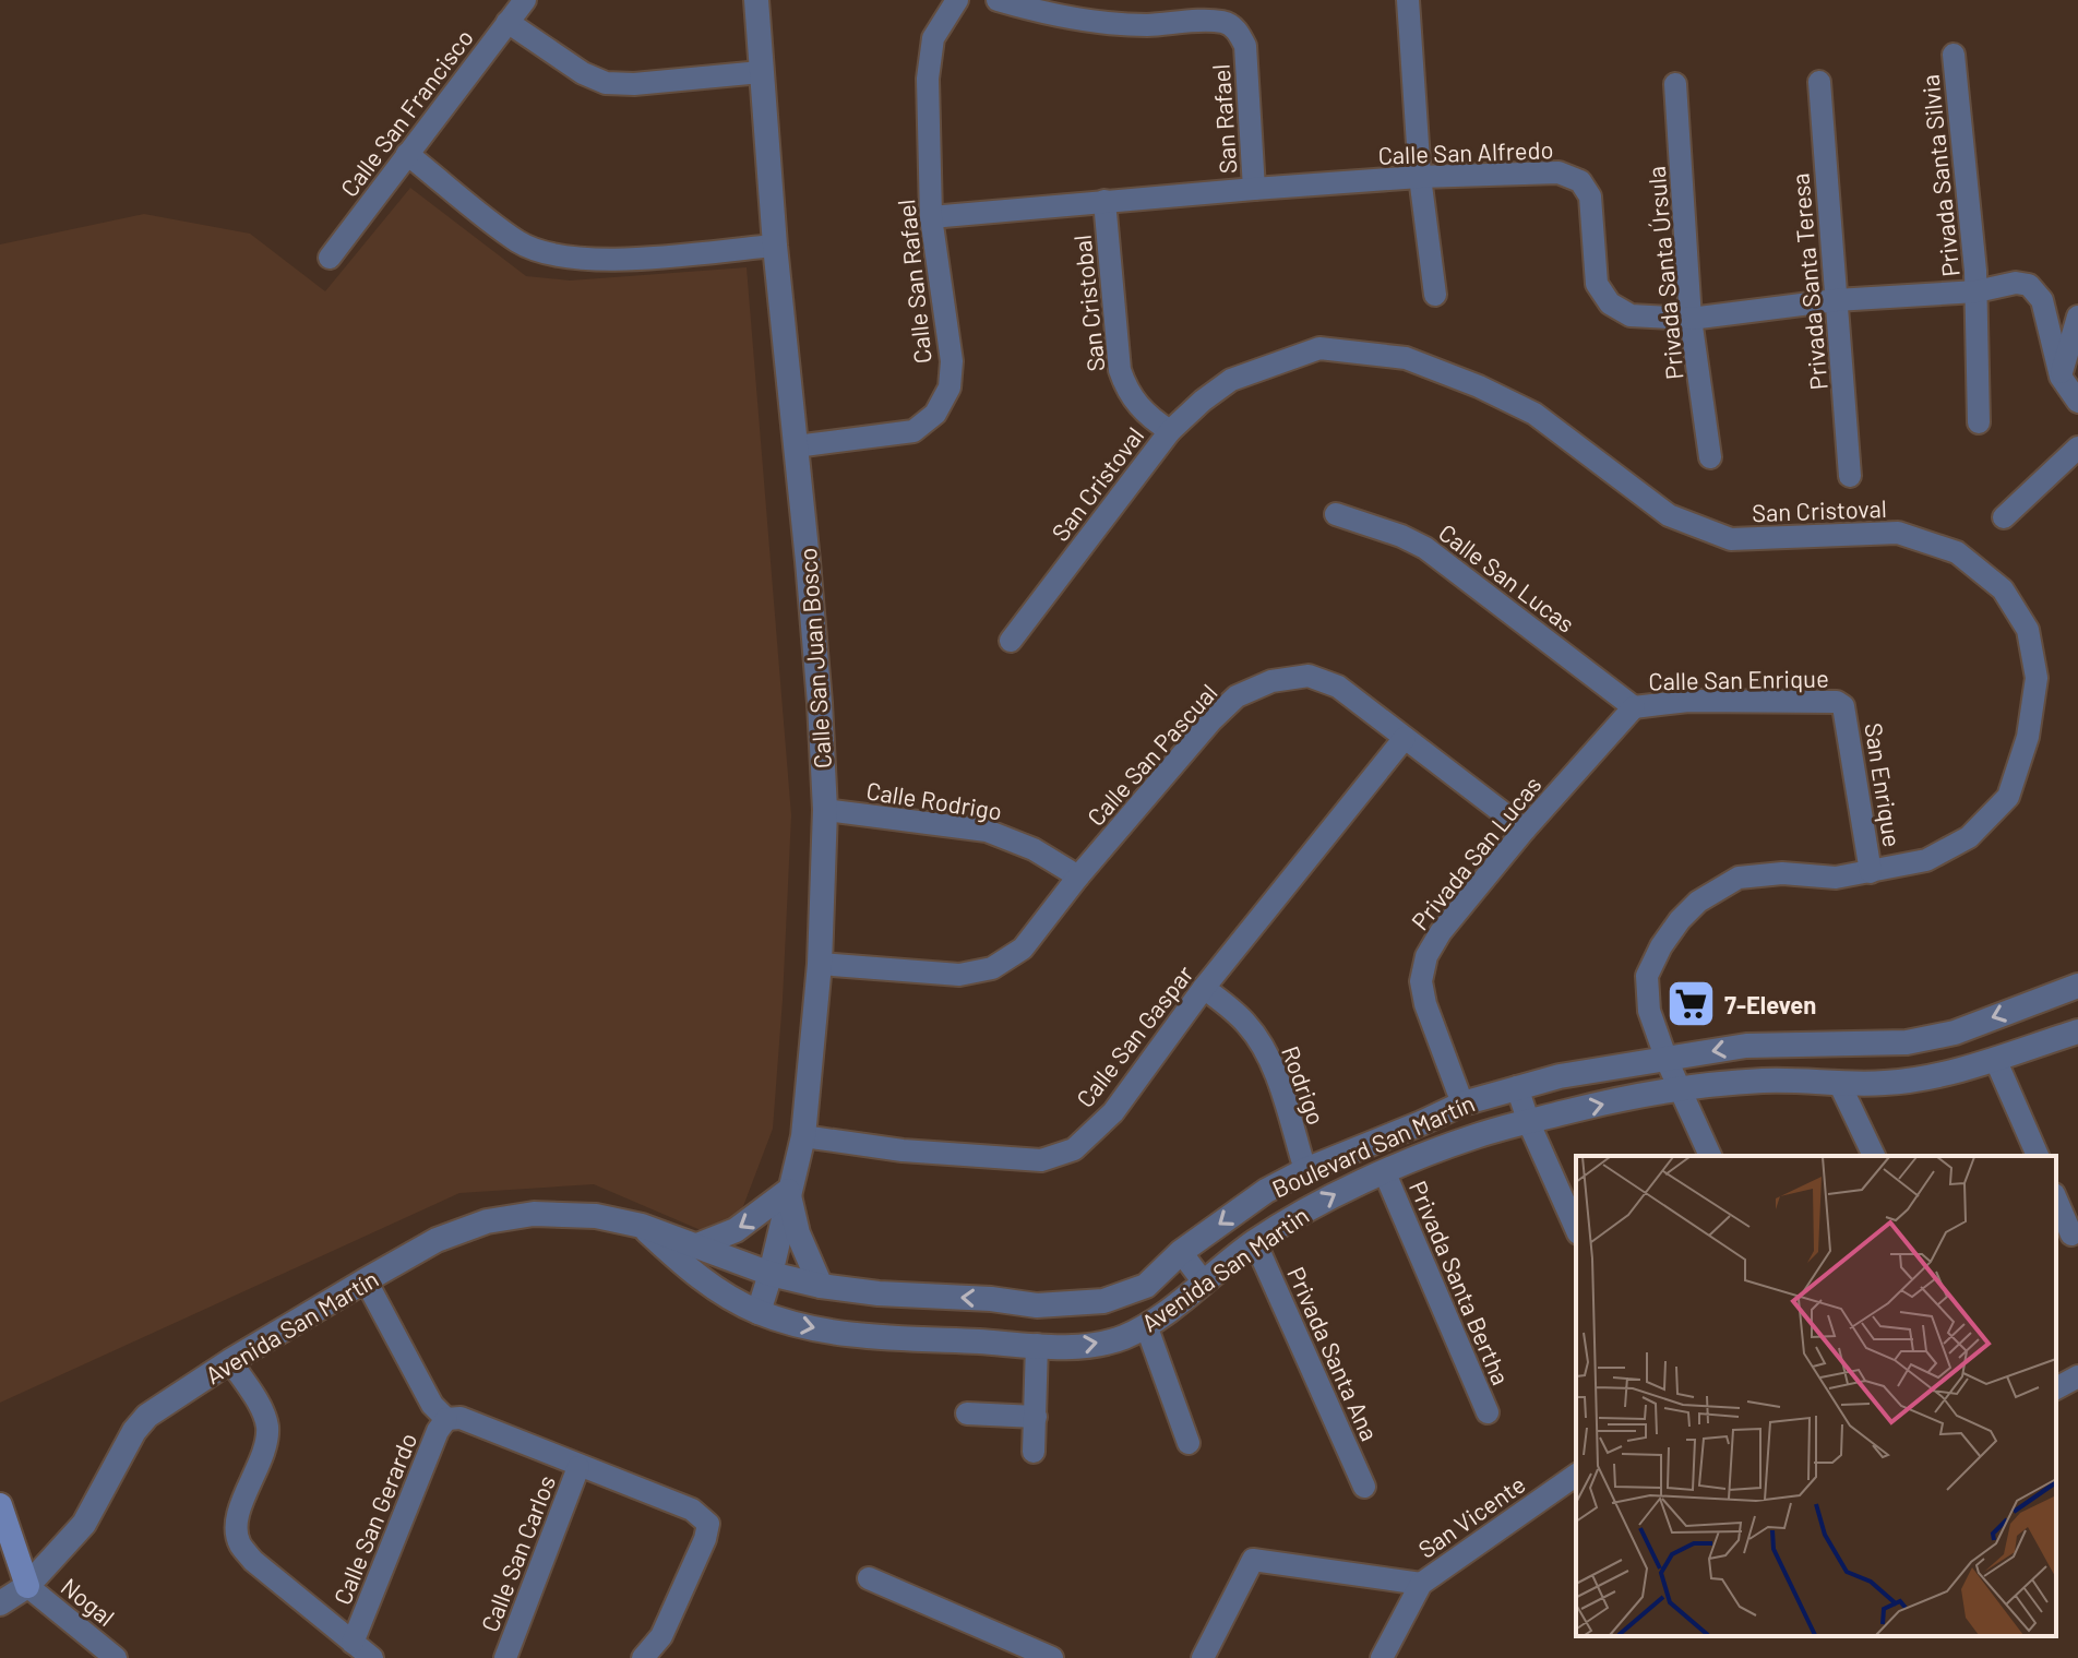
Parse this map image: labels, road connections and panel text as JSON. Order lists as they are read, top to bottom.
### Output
{
  "streets": {
    "street": [
      "Calle San Francisco",
      "San Rafael",
      "Calle San Alfredo",
      "Privada Santa Silvia",
      "Privada Santa Úrsula",
      "Calle San Rafael",
      "Privada Santa Teresa",
      "San Cristobal",
      "San Cristoval",
      "Calle San Lucas",
      "Calle San Juan Bosco",
      "Calle San Enrique",
      "Calle San Pascual",
      "San Enrique",
      "Calle Rodrigo",
      "Privada San Lucas",
      "Calle San Gaspar",
      "Rodrigo",
      "Boulevard San Martín",
      "Avenida San Martin",
      "Privada Santa Bertha",
      "Avenida San Martín",
      "Privada Santa Ana",
      "San Vicente",
      "Calle San Gerardo",
      "Calle San Carlos",
      "Nogal"
    ]
  },
  "crossings": [
    ["San Rafael", "Calle San Alfredo"],
    ["Calle San Alfredo", "Privada Santa Silvia"],
    ["Calle San Alfredo", "Privada Santa Úrsula"],
    ["Calle San Alfredo", "Calle San Rafael"],
    ["Calle San Alfredo", "Privada Santa Teresa"],
    ["Calle San Alfredo", "San Cristobal"],
    ["Calle San Rafael", "Calle San Juan Bosco"],
    ["San Cristobal", "San Cristoval"],
    ["San Cristoval", "San Enrique"],
    ["San Cristoval", "Boulevard San Martín"],
    ["San Cristoval", "Avenida San Martin"],
    ["Calle San Lucas", "Calle San Enrique"],
    ["Calle San Lucas", "Privada San Lucas"],
    ["Calle San Juan Bosco", "Calle San Pascual"],
    ["Calle San Juan Bosco", "Calle Rodrigo"],
    ["Calle San Juan Bosco", "Calle San Gaspar"],
    ["Calle San Juan Bosco", "Boulevard San Martín"],
    ["Calle San Juan Bosco", "Avenida San Martin"],
    ["Calle San Enrique", "San Enrique"],
    ["Calle San Enrique", "Privada San Lucas"],
    ["Calle San Pascual", "Calle Rodrigo"],
    ["Calle San Pascual", "Privada San Lucas"],
    ["Calle San Pascual", "Calle San Gaspar"],
    ["Privada San Lucas", "Boulevard San Martín"],
    ["Calle San Gaspar", "Rodrigo"],
    ["Rodrigo", "Boulevard San Martín"],
    ["Boulevard San Martín", "Avenida San Martin"],
    ["Boulevard San Martín", "Avenida San Martín"],
    ["Avenida San Martin", "Privada Santa Bertha"],
    ["Avenida San Martin", "Avenida San Martín"],
    ["Avenida San Martin", "Privada Santa Ana"],
    ["Avenida San Martín", "Calle San Gerardo"],
    ["Avenida San Martín", "Nogal"]
  ],
  "one_way": ["Boulevard San Martín", "Avenida San Martin"],
  "places": {
    "supermarket": ["7-Eleven"]
  }
}
